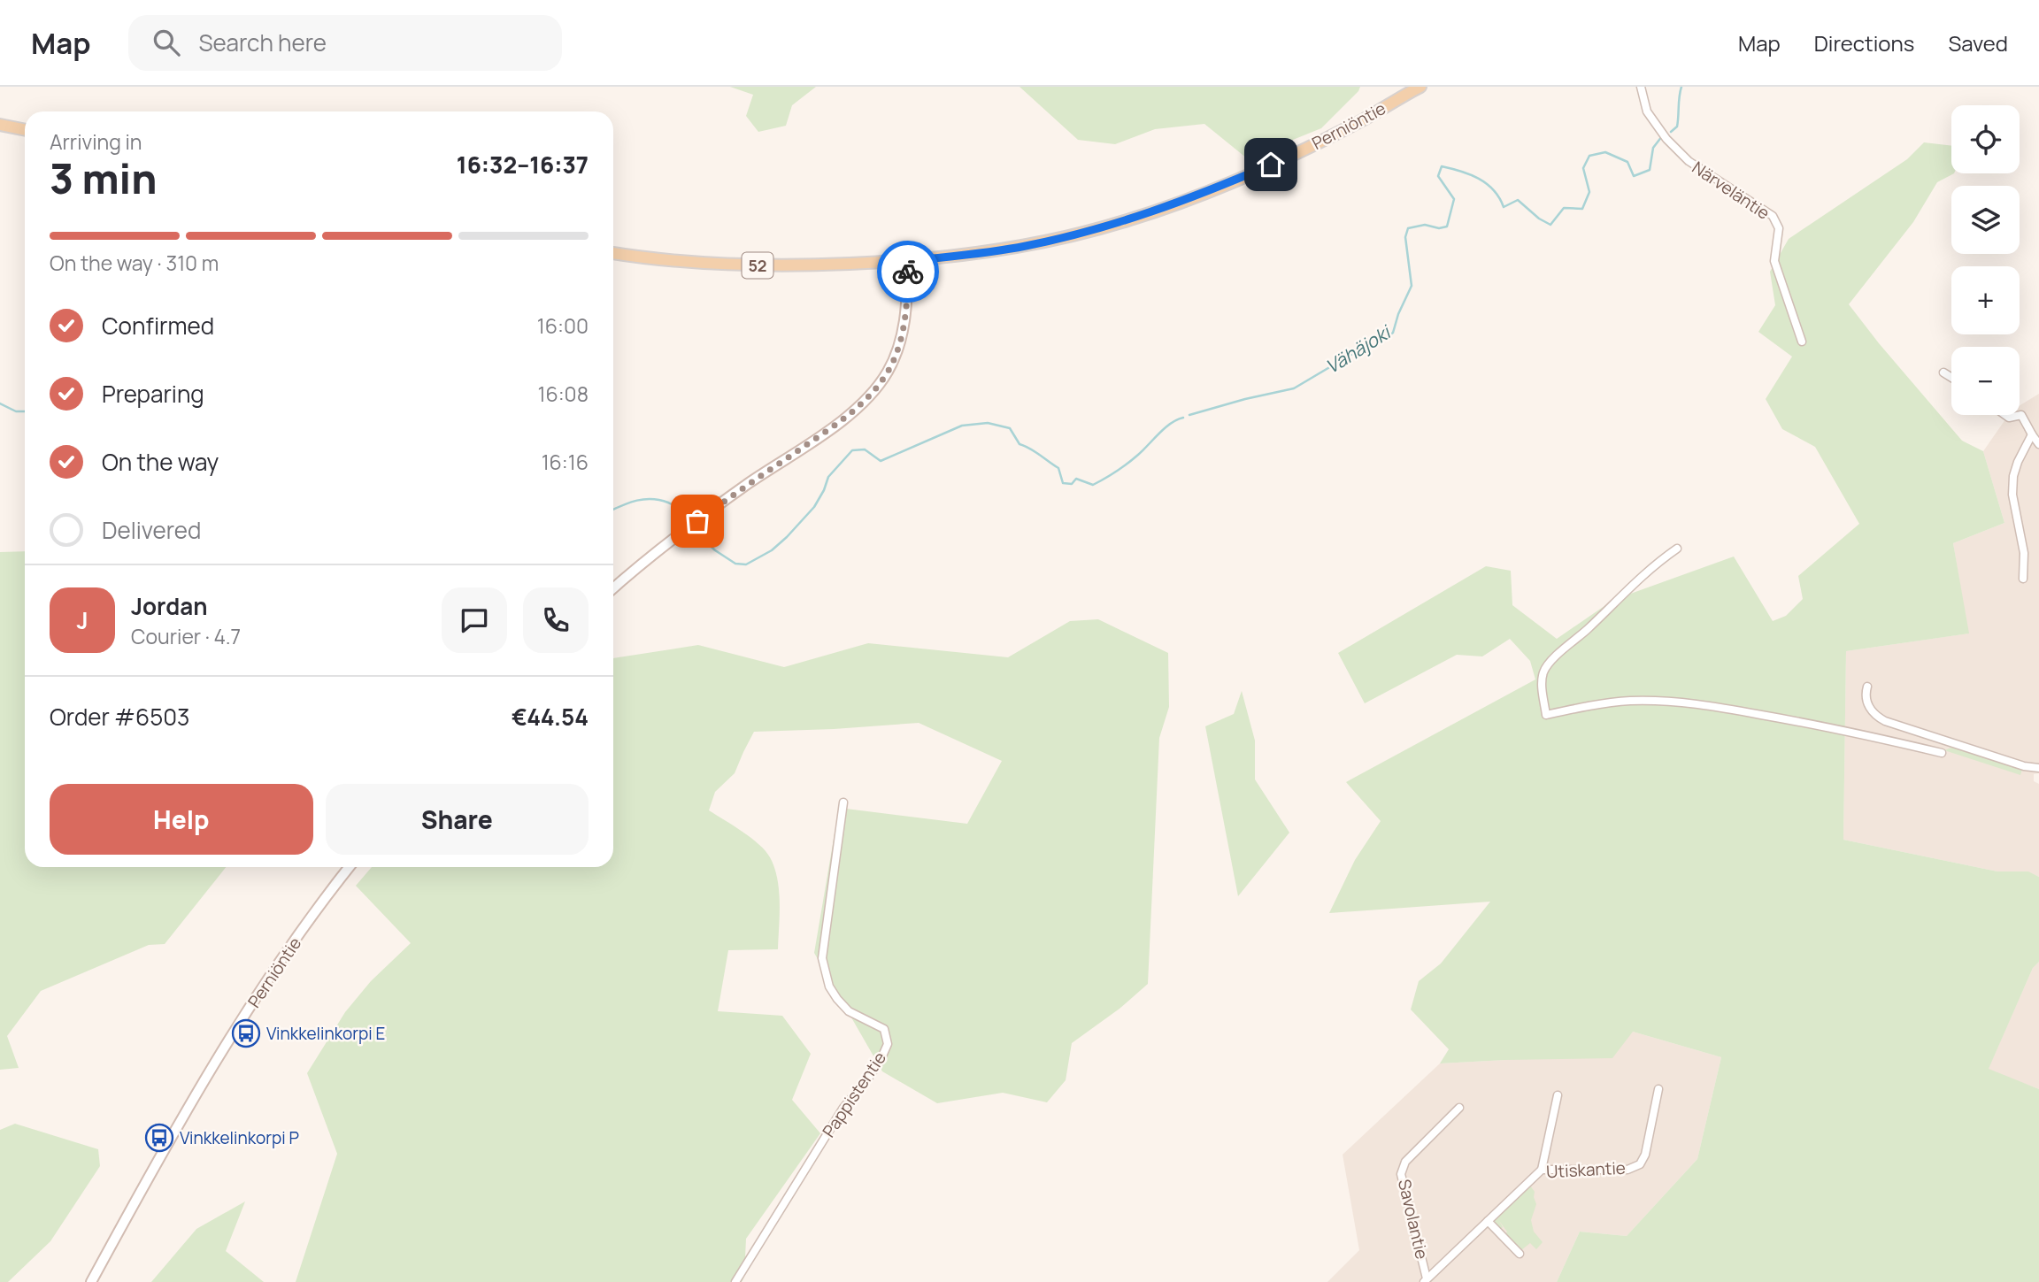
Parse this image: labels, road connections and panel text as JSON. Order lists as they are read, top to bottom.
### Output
{
  "streets": {
    "main road": ["Perniöntie", "52"],
    "street": [
      "Närveläntie",
      "Pappistentie",
      "Utiskantie",
      "Savolantie"
    ]
  },
  "crossings": [
    ["Perniöntie", "52"],
    ["Utiskantie", "Savolantie"]
  ],
  "water": ["Vähäjoki"],
  "places": {
    "bus stop": ["Vinkkelinkorpi E", "Vinkkelinkorpi P"]
  },
  "page": {
    "header": "Map",
    "search": "Search here",
    "nav": ["Map", "Directions", "Saved"],
    "map_buttons": ["+", "−"],
    "heading": ["3 min", "Arriving in", "16:32–16:37"],
    "panel": [
      "Jordan",
      "Courier · 4.7",
      "Order #6503",
      "€44.54"
    ],
    "bar": "On the way · 310 m",
    "list": [
      ["Confirmed", "16:00"],
      ["Preparing", "16:08"],
      ["On the way", "16:16"],
      "Delivered"
    ],
    "round": "J",
    "buttons": ["Help", "Share"]
  }
}
